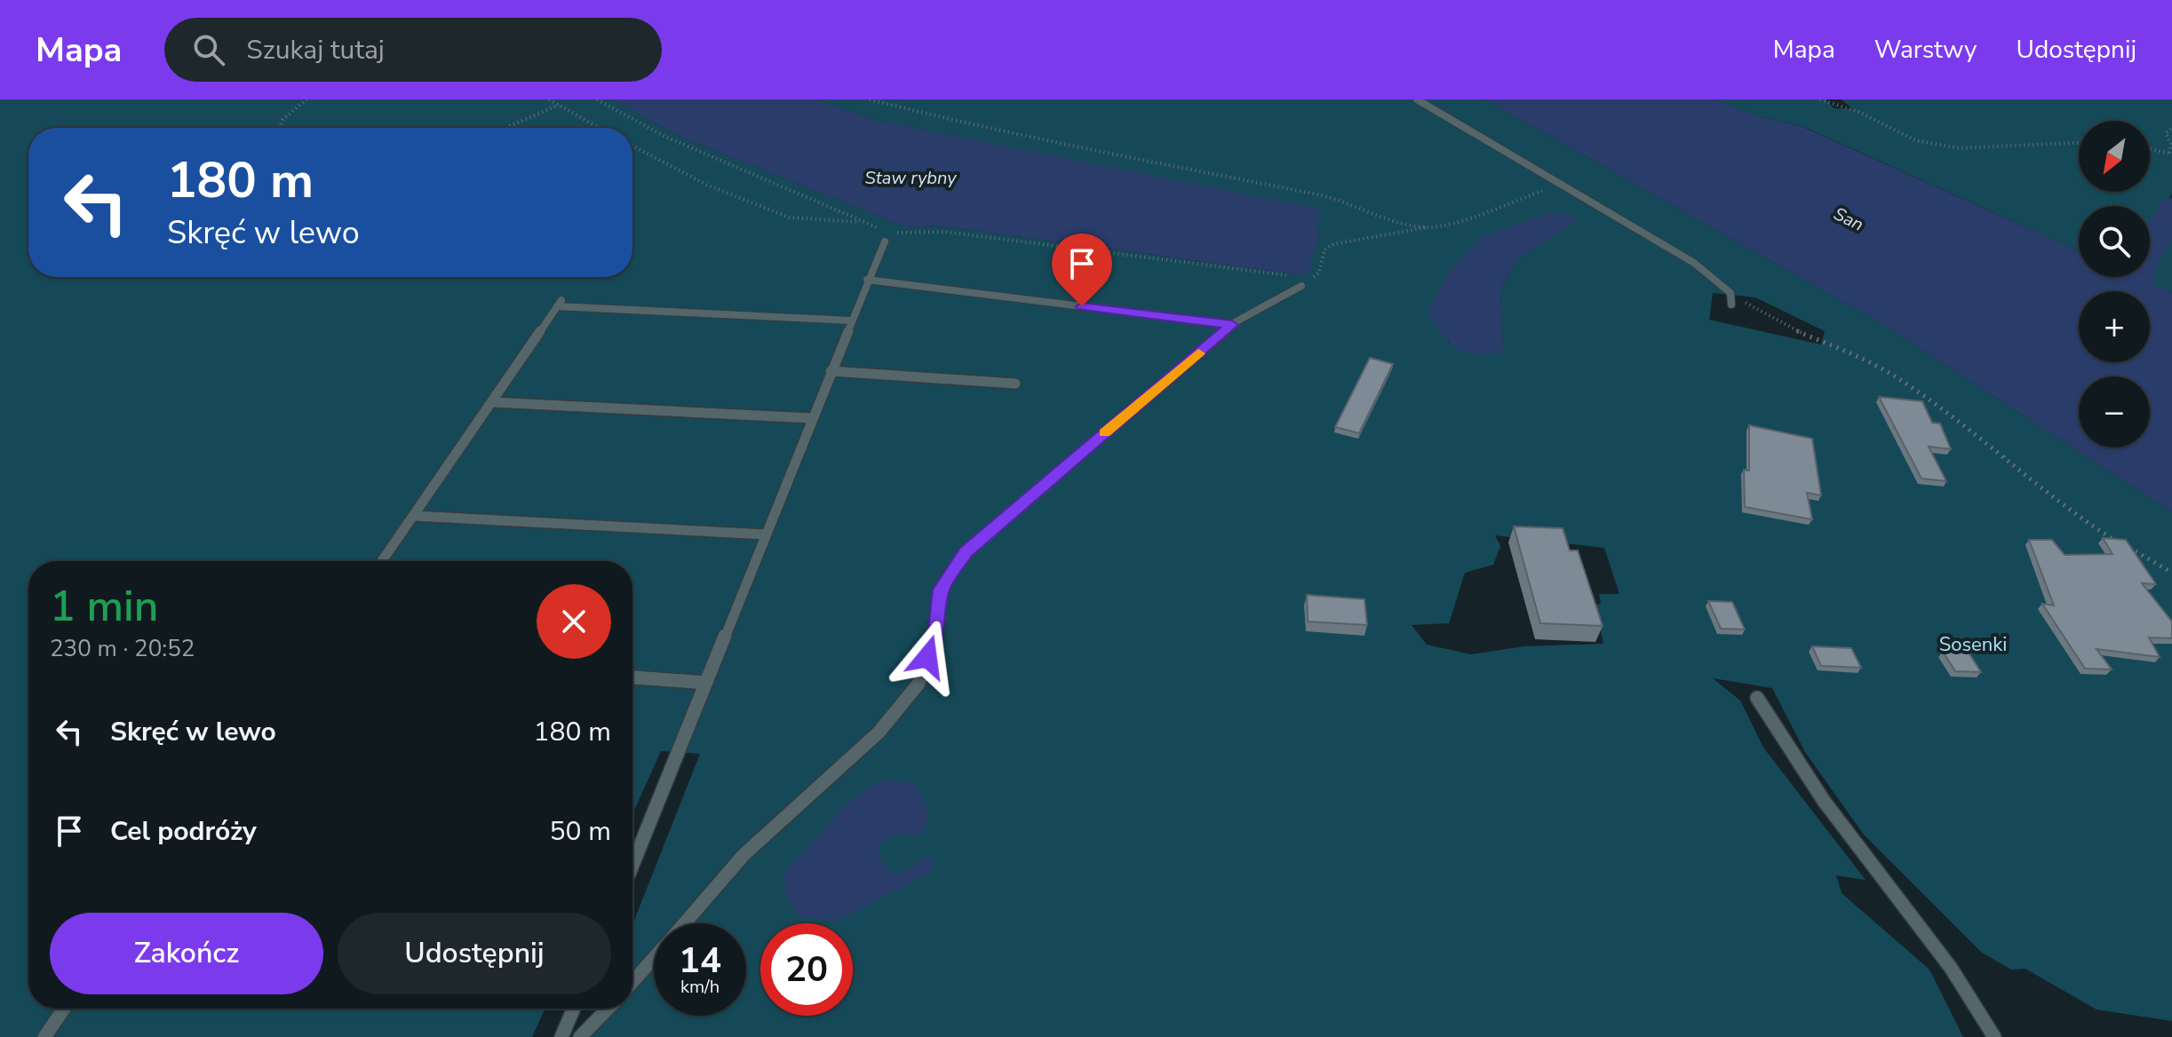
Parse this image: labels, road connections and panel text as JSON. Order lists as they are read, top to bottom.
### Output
{
  "water": ["Staw rybny", "San"],
  "parks": ["Sosenki"],
  "north": "bottom left",
  "page": {
    "header": "Mapa",
    "search": "Szukaj tutaj",
    "nav": ["Mapa", "Warstwy", "Udostępnij"],
    "map_buttons": ["+", "−"],
    "turn": ["180 m", "Skręć w lewo"],
    "heading": ["1 min", "230 m · 20:52"],
    "list": [
      {
        "name": "Skręć w lewo",
        "value": "180 m"
      },
      {
        "name": "Cel podróży",
        "value": "50 m"
      }
    ],
    "buttons": ["Zakończ", "Udostępnij"],
    "speed": "14 km/h",
    "limit": "20"
  }
}
